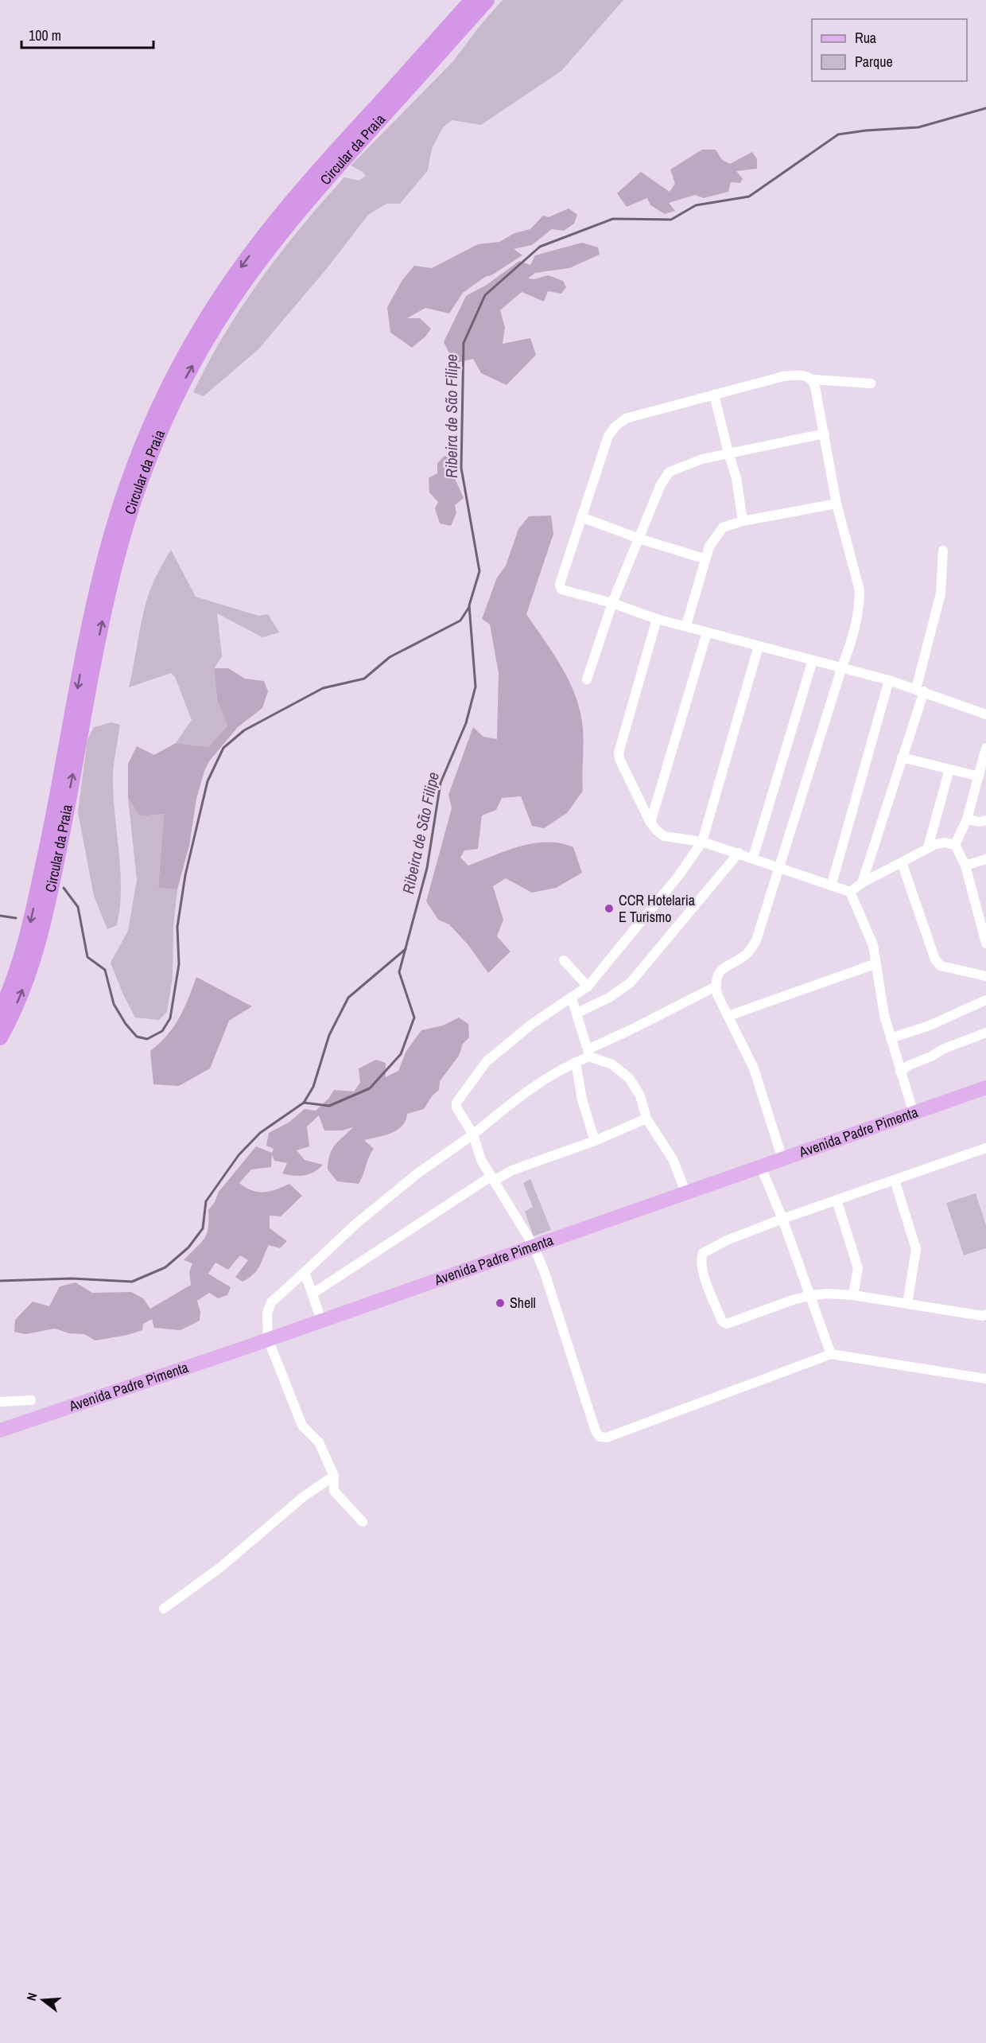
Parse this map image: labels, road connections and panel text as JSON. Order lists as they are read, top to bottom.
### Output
{
  "streets": {
    "highway": ["Circular da Praia"],
    "main road": ["Avenida Padre Pimenta"]
  },
  "water": ["Ribeira de São Filipe"],
  "places": ["CCR Hotelaria E Turismo", "Shell"],
  "legend": ["Rua", "Parque"],
  "scale_bar": "100 m",
  "north": "left"
}
